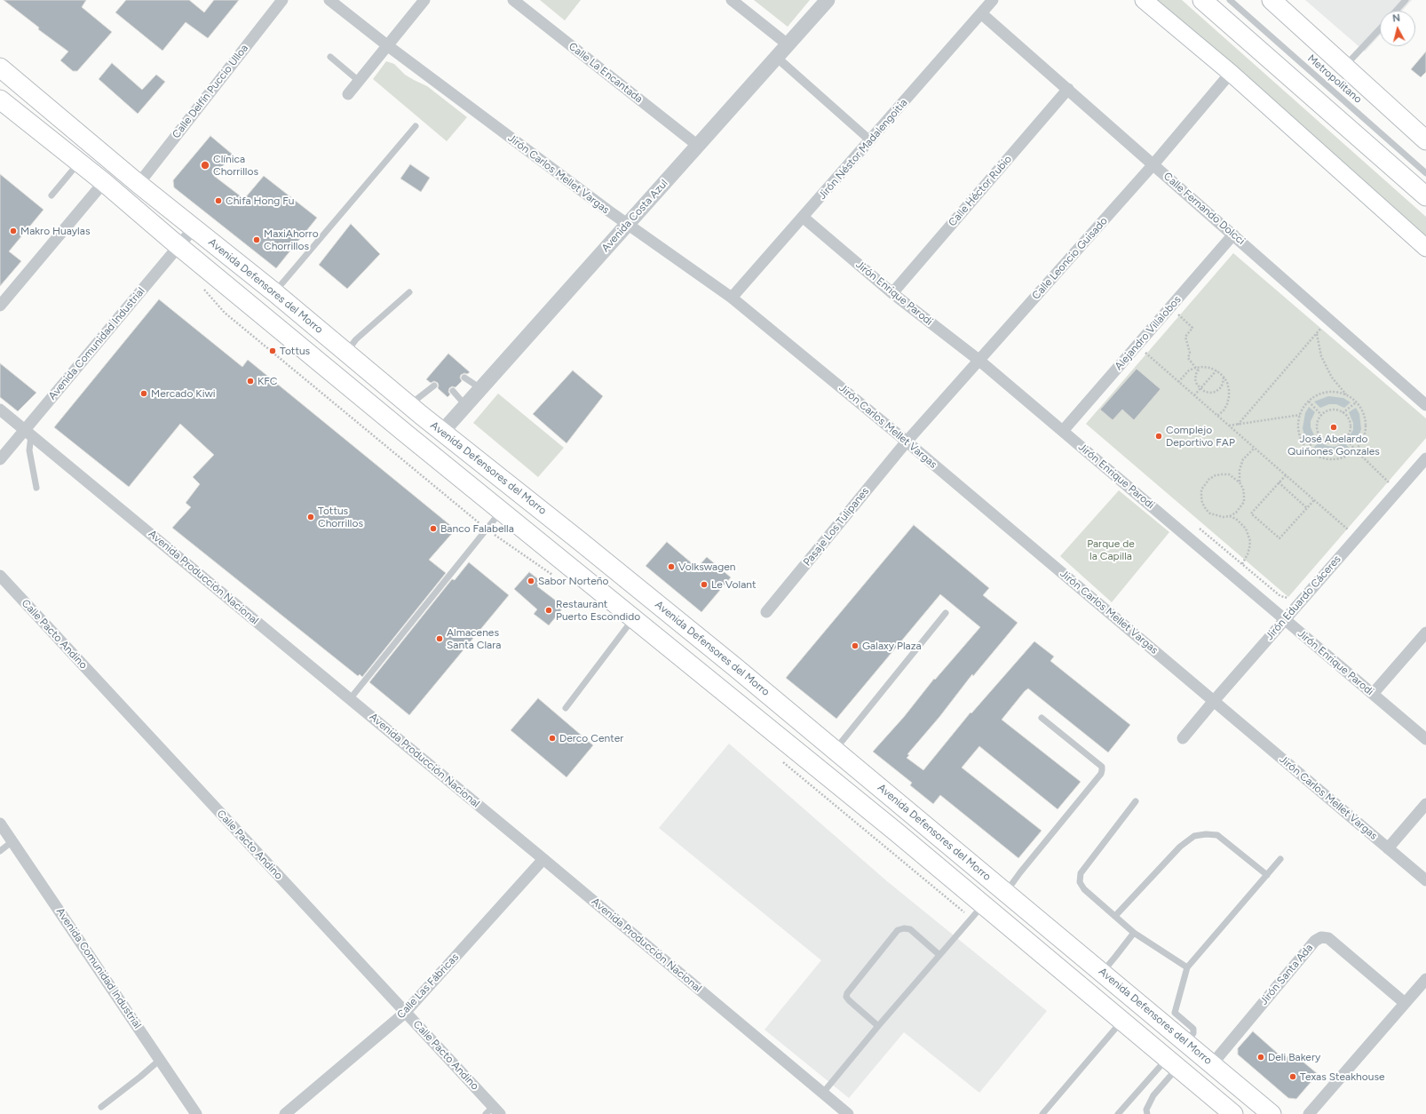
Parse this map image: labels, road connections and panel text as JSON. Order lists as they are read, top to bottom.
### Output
{
  "streets": {
    "main road": ["Avenida Defensores del Morro"],
    "street": [
      "Calle La Encantada",
      "Calle Delfín Puccio Ulloa",
      "Jirón Néstor Madalengoitia",
      "Jirón Carlos Mellet Vargas",
      "Calle Héctor Rubio",
      "Calle Fernando Dolcci",
      "Avenida Costa Azul",
      "Calle Leoncio Guisado",
      "Jirón Enrique Parodi",
      "Alejandro Villalobos",
      "Avenida Comunidad Industrial",
      "Pasaje Los Tulipanes",
      "Avenida Producción Nacional",
      "Jirón Eduardo Cáceres",
      "Calle Pacto Andino",
      "Jirón Santa Ada",
      "Calle Las Fábricas"
    ],
    "lane": ["Metropolitano"]
  },
  "crossings": [
    ["Calle La Encantada", "Avenida Costa Azul"],
    ["Calle Delfín Puccio Ulloa", "Avenida Defensores del Morro"],
    ["Jirón Néstor Madalengoitia", "Jirón Carlos Mellet Vargas"],
    ["Jirón Néstor Madalengoitia", "Calle Fernando Dolcci"],
    ["Jirón Néstor Madalengoitia", "Jirón Enrique Parodi"],
    ["Jirón Carlos Mellet Vargas", "Avenida Costa Azul"],
    ["Jirón Carlos Mellet Vargas", "Calle Leoncio Guisado"],
    ["Jirón Carlos Mellet Vargas", "Pasaje Los Tulipanes"],
    ["Jirón Carlos Mellet Vargas", "Jirón Eduardo Cáceres"],
    ["Calle Héctor Rubio", "Calle Fernando Dolcci"],
    ["Calle Héctor Rubio", "Jirón Enrique Parodi"],
    ["Calle Fernando Dolcci", "Calle Leoncio Guisado"],
    ["Calle Fernando Dolcci", "Alejandro Villalobos"],
    ["Avenida Costa Azul", "Avenida Defensores del Morro"],
    ["Calle Leoncio Guisado", "Jirón Enrique Parodi"],
    ["Calle Leoncio Guisado", "Pasaje Los Tulipanes"],
    ["Avenida Defensores del Morro", "Avenida Comunidad Industrial"],
    ["Avenida Defensores del Morro", "Jirón Santa Ada"],
    ["Jirón Enrique Parodi", "Alejandro Villalobos"],
    ["Jirón Enrique Parodi", "Jirón Eduardo Cáceres"],
    ["Avenida Comunidad Industrial", "Avenida Producción Nacional"],
    ["Avenida Producción Nacional", "Calle Las Fábricas"],
    ["Calle Pacto Andino", "Calle Las Fábricas"]
  ],
  "parks": ["Parque de la Capilla"],
  "places": [
    "Clínica Chorrillos",
    "Chifa Hong Fu",
    "Makro Huaylas",
    "MaxiAhorro Chorrillos",
    "Tottus",
    "KFC",
    "Mercado Kiwi",
    "José Abelardo Quiñones Gonzales",
    "Complejo Deportivo FAP",
    "Tottus Chorrillos",
    "Banco Falabella",
    "Volkswagen",
    "Sabor Norteño",
    "Le Volant",
    "Restaurant Puerto Escondido",
    "Almacenes Santa Clara",
    "Galaxy Plaza",
    "Derco Center",
    "Deli Bakery",
    "Texas Steakhouse"
  ],
  "north": "top"
}
